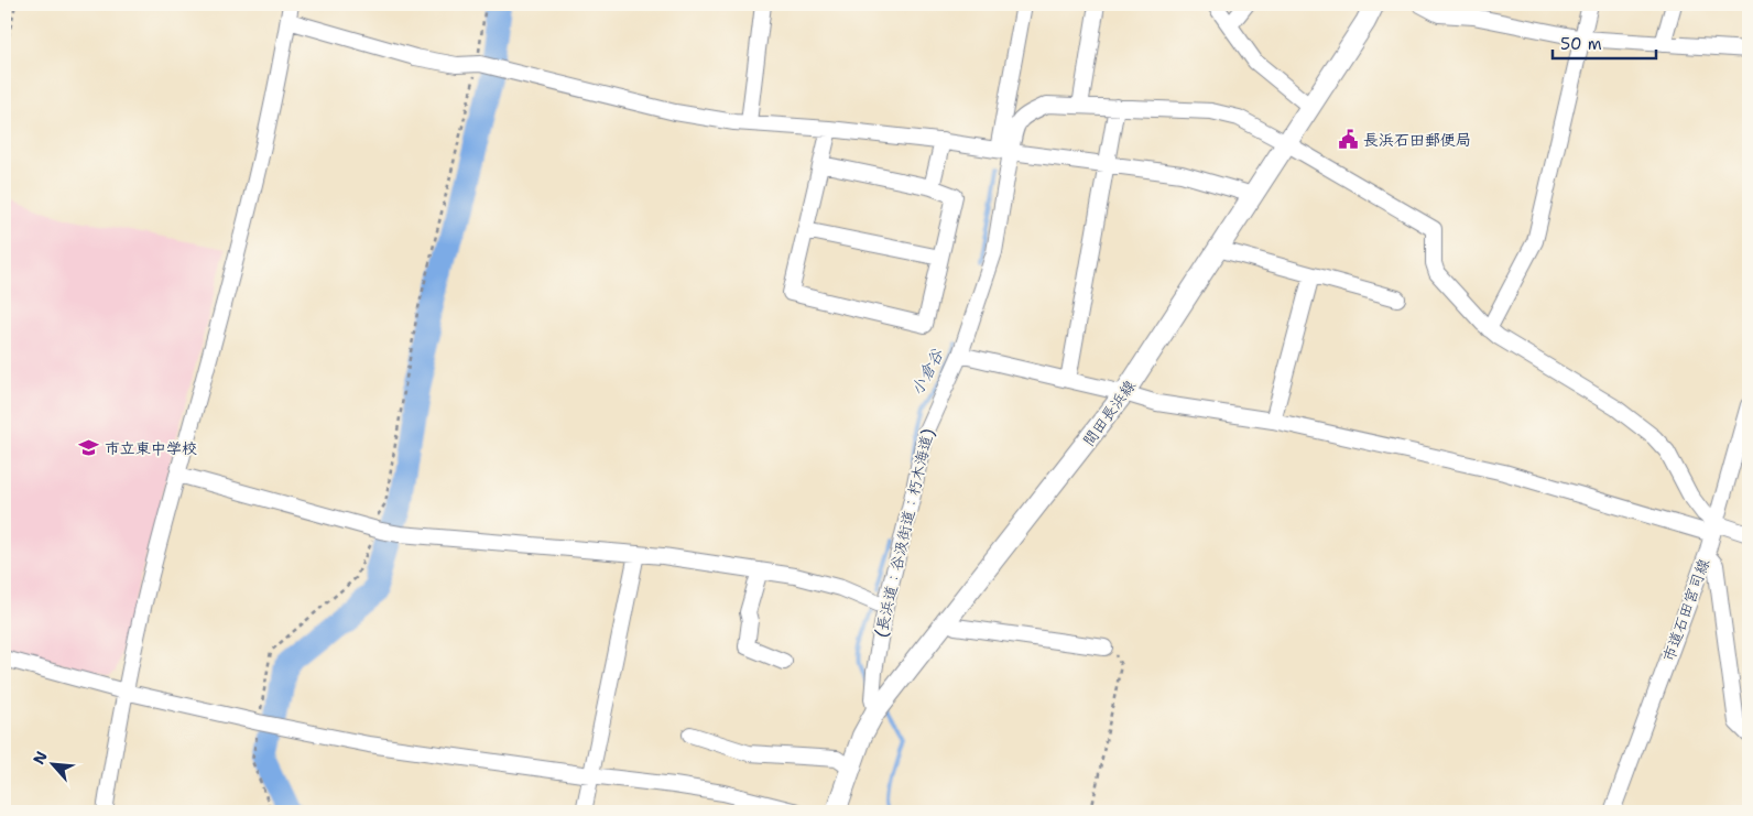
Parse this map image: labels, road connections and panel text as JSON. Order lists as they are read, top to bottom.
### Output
{
  "streets": {
    "main road": ["間田長浜線"],
    "street": ["(長浜道：谷汲街道：朽木海道)", "市道石田宮司線"]
  },
  "crossings": [
    ["間田長浜線", "(長浜道：谷汲街道：朽木海道)"]
  ],
  "water": ["小倉谷"],
  "places": {
    "public building": ["長浜石田郵便局"],
    "school or university": ["市立東中学校"]
  },
  "scale_bar": "50 m",
  "north": "top left"
}
